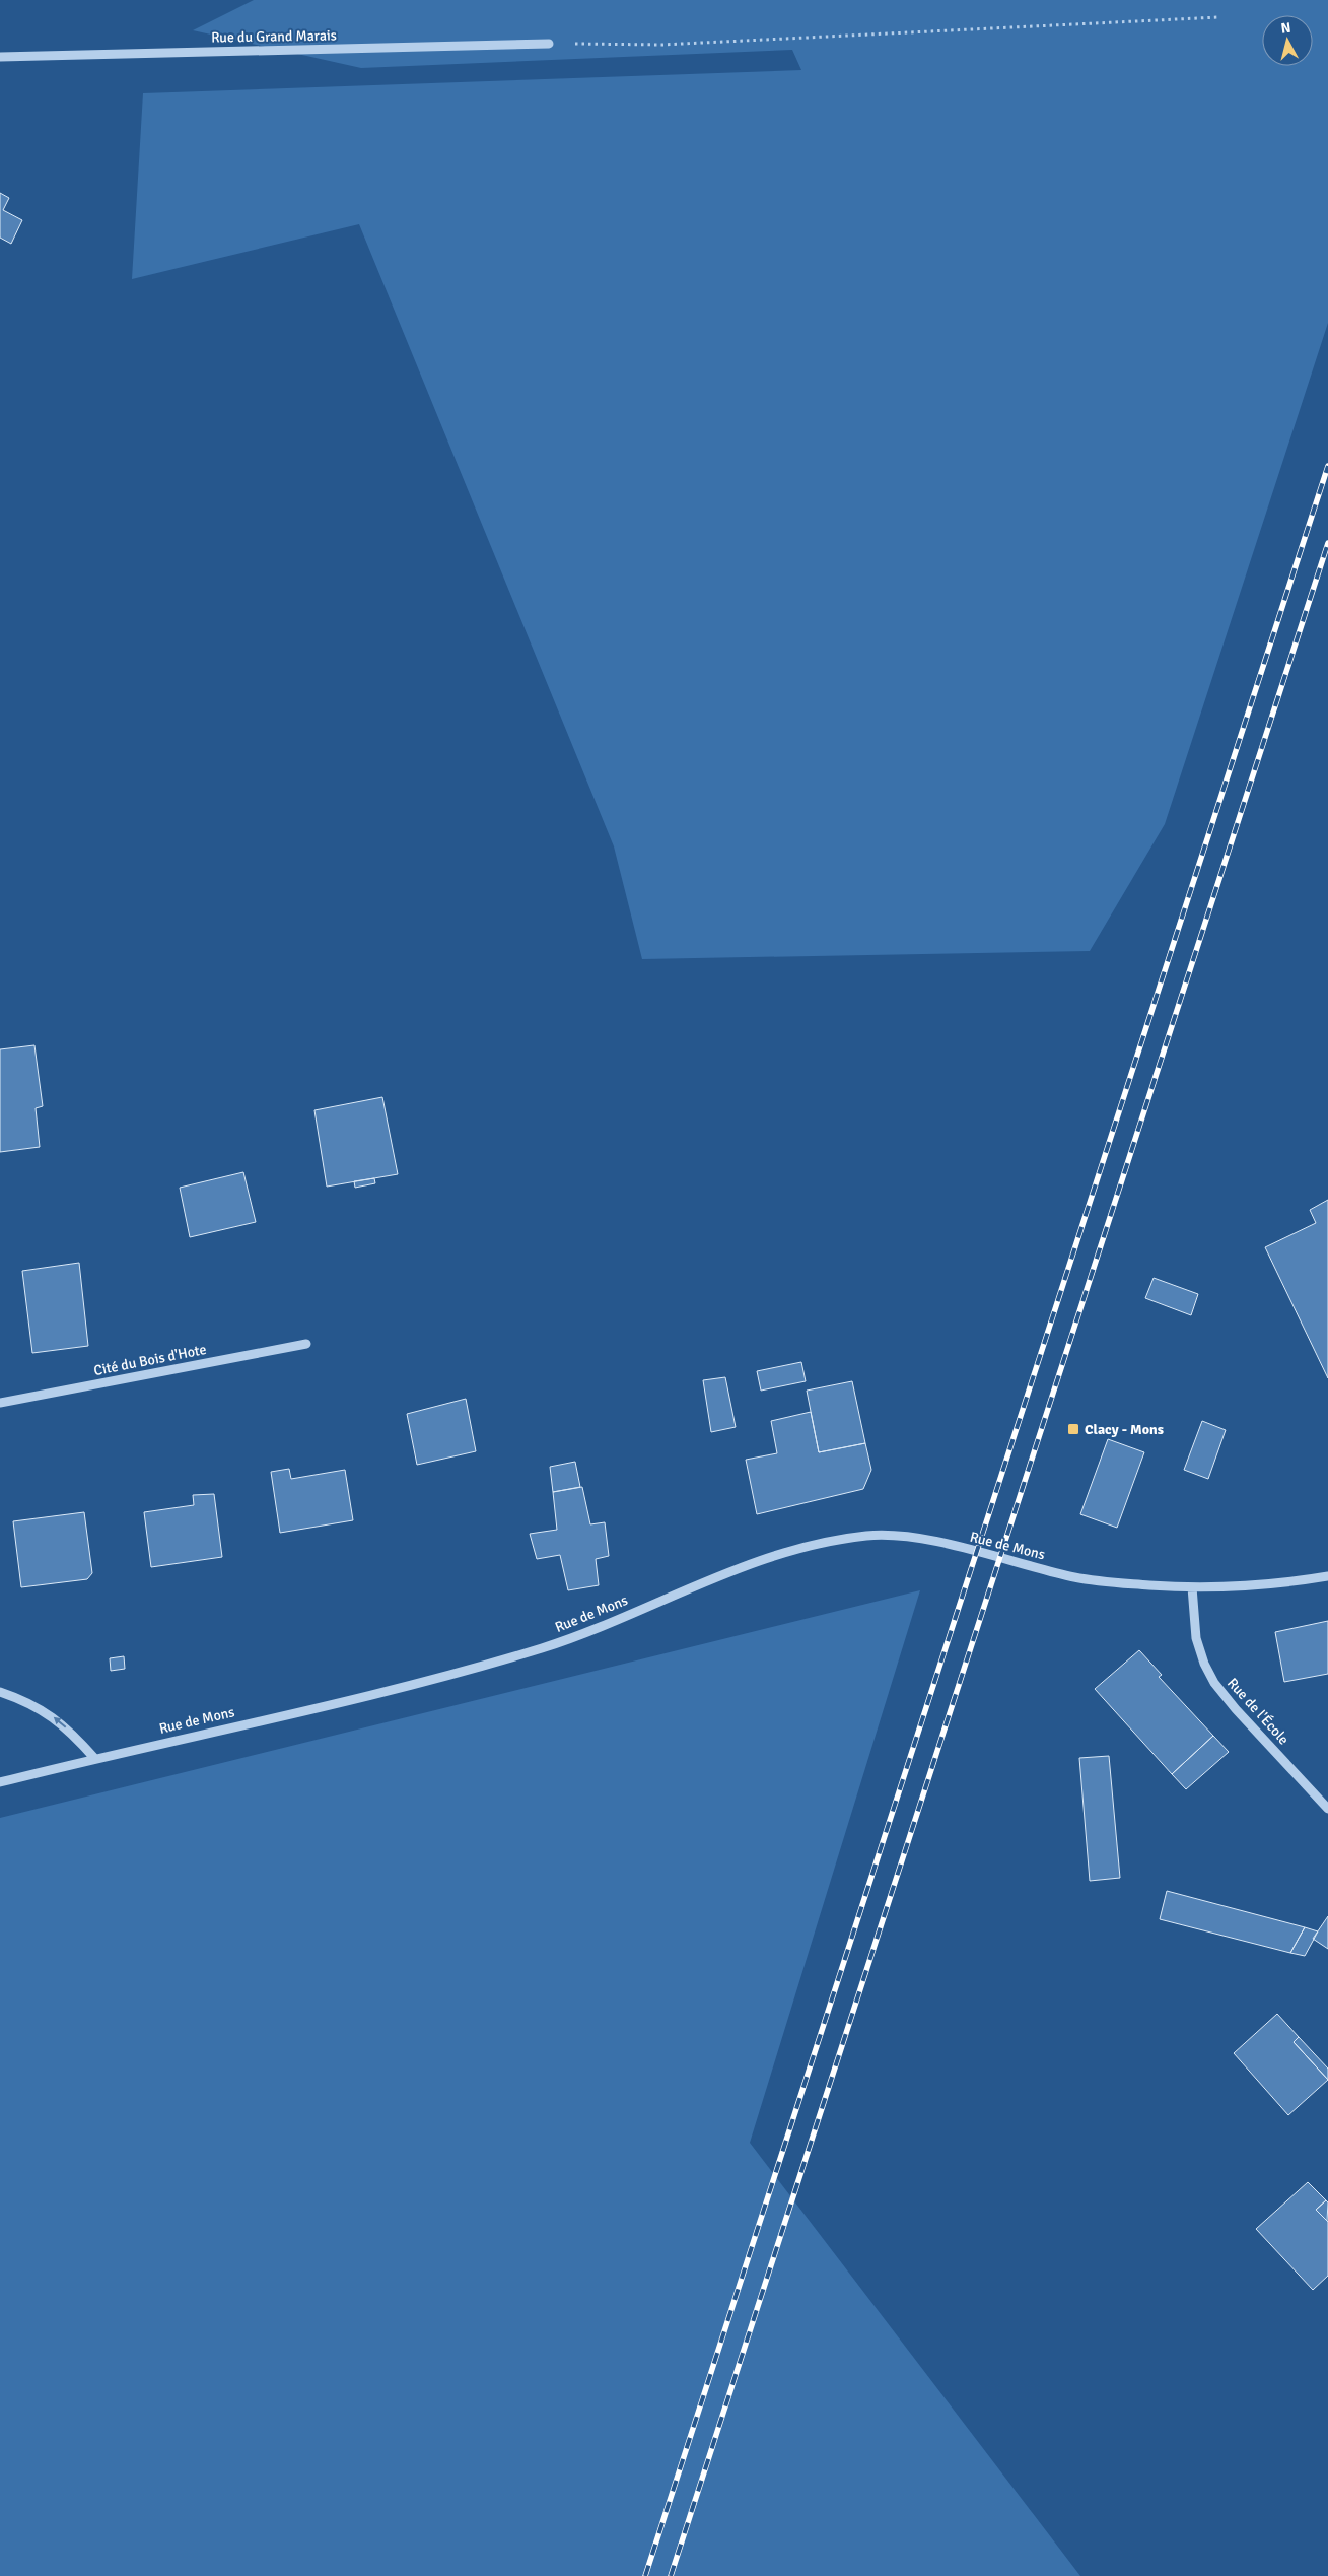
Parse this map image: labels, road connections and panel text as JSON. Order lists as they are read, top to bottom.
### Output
{
  "streets": {
    "street": [
      "Rue du Grand Marais",
      "Cité du Bois d'Hote",
      "Rue de Mons",
      "Rue de l'École"
    ]
  },
  "crossings": [
    ["Rue de Mons", "Rue de l'École"]
  ],
  "places": {
    "transit": ["Clacy - Mons"]
  },
  "north": "top"
}
